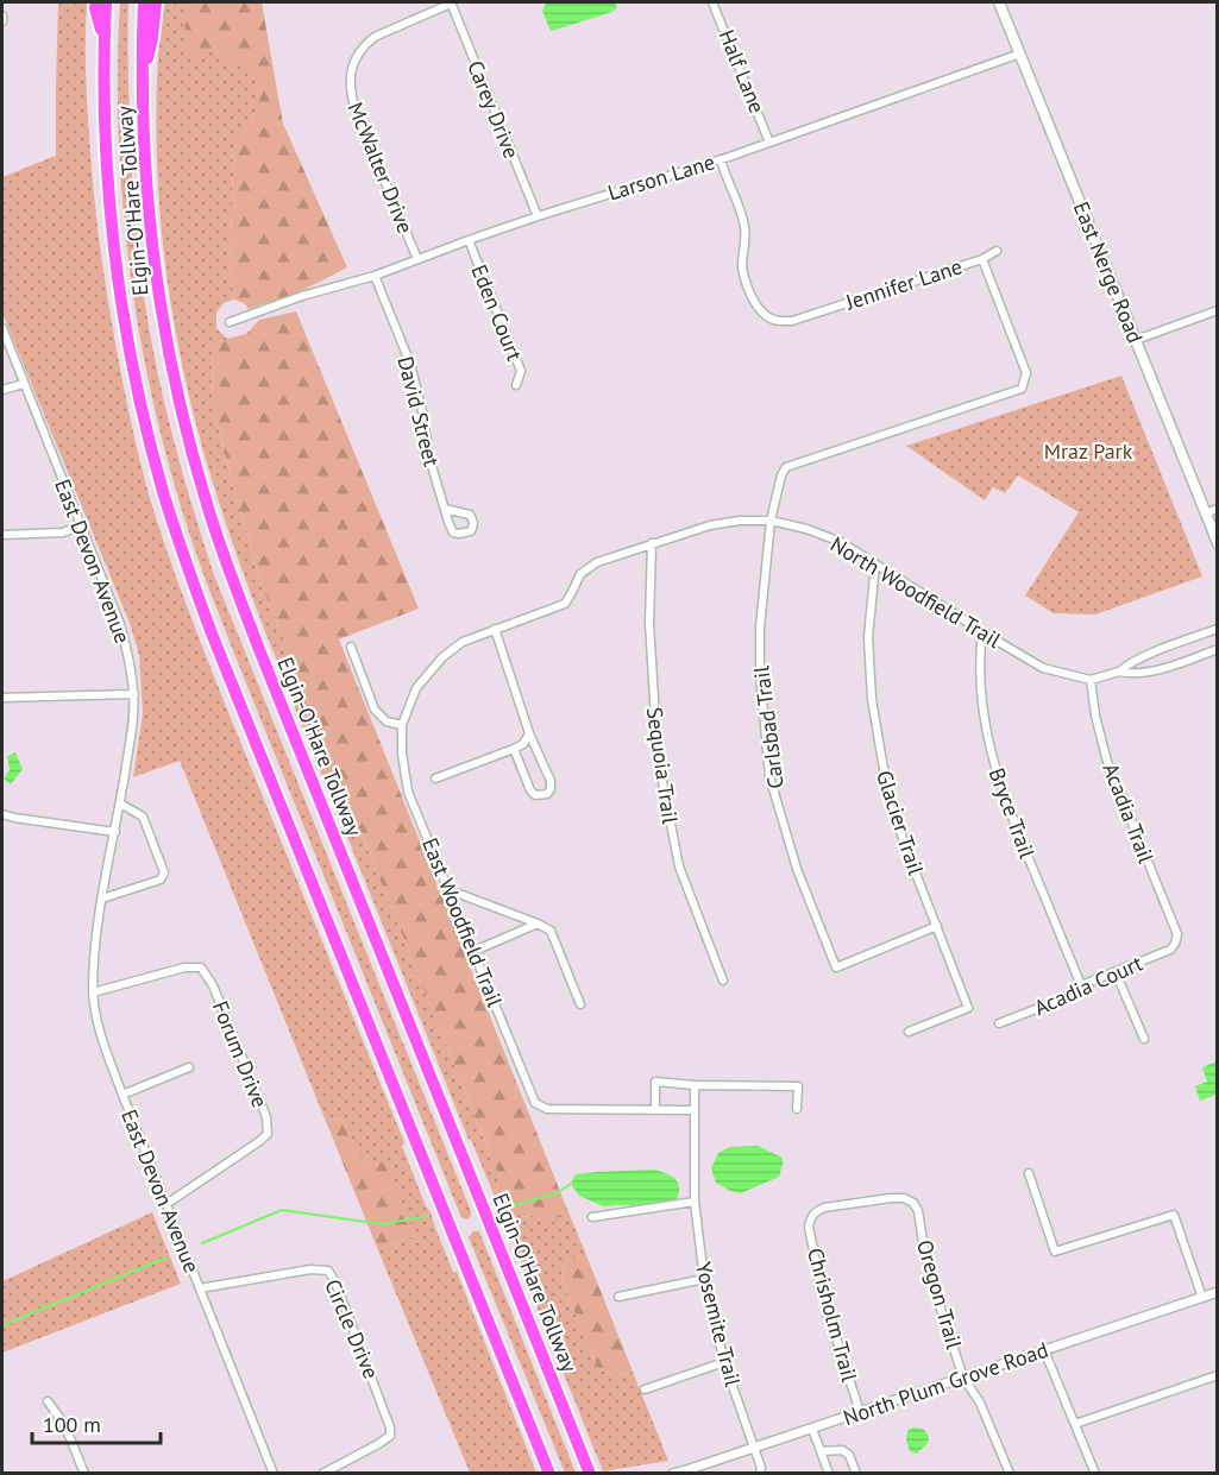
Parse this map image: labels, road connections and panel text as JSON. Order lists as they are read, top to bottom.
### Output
{
  "streets": {
    "highway": ["Elgin-O'Hare Tollway"],
    "main road": ["East Nerge Road"],
    "street": [
      "Half Lane",
      "Carey Drive",
      "McWalter Drive",
      "Larson Lane",
      "Jennifer Lane",
      "Eden Court",
      "David Street",
      "East Devon Avenue",
      "North Woodfield Trail",
      "Carlsbad Trail",
      "Sequoia Trail",
      "Bryce Trail",
      "Acadia Trail",
      "Glacier Trail",
      "East Woodfield Trail",
      "Acadia Court",
      "Forum Drive",
      "Oregon Trail",
      "Chrisholm Trail",
      "Yosemite Trail",
      "Circle Drive",
      "North Plum Grove Road"
    ]
  },
  "crossings": [
    ["Half Lane", "Larson Lane"],
    ["Carey Drive", "McWalter Drive"],
    ["Carey Drive", "Larson Lane"],
    ["McWalter Drive", "Larson Lane"],
    ["Larson Lane", "East Nerge Road"],
    ["Larson Lane", "Jennifer Lane"],
    ["Larson Lane", "Eden Court"],
    ["Larson Lane", "David Street"],
    ["Jennifer Lane", "North Woodfield Trail"],
    ["Jennifer Lane", "Carlsbad Trail"],
    ["East Devon Avenue", "Forum Drive"],
    ["East Devon Avenue", "Circle Drive"],
    ["North Woodfield Trail", "Carlsbad Trail"],
    ["North Woodfield Trail", "Sequoia Trail"],
    ["North Woodfield Trail", "Bryce Trail"],
    ["North Woodfield Trail", "Acadia Trail"],
    ["North Woodfield Trail", "Glacier Trail"],
    ["North Woodfield Trail", "East Woodfield Trail"],
    ["Carlsbad Trail", "Glacier Trail"],
    ["Bryce Trail", "Acadia Court"],
    ["Acadia Trail", "Acadia Court"],
    ["Oregon Trail", "Chrisholm Trail"],
    ["Oregon Trail", "North Plum Grove Road"],
    ["Chrisholm Trail", "North Plum Grove Road"],
    ["Yosemite Trail", "North Plum Grove Road"]
  ],
  "parks": ["Mraz Park"],
  "scale_bar": "100 m"
}
